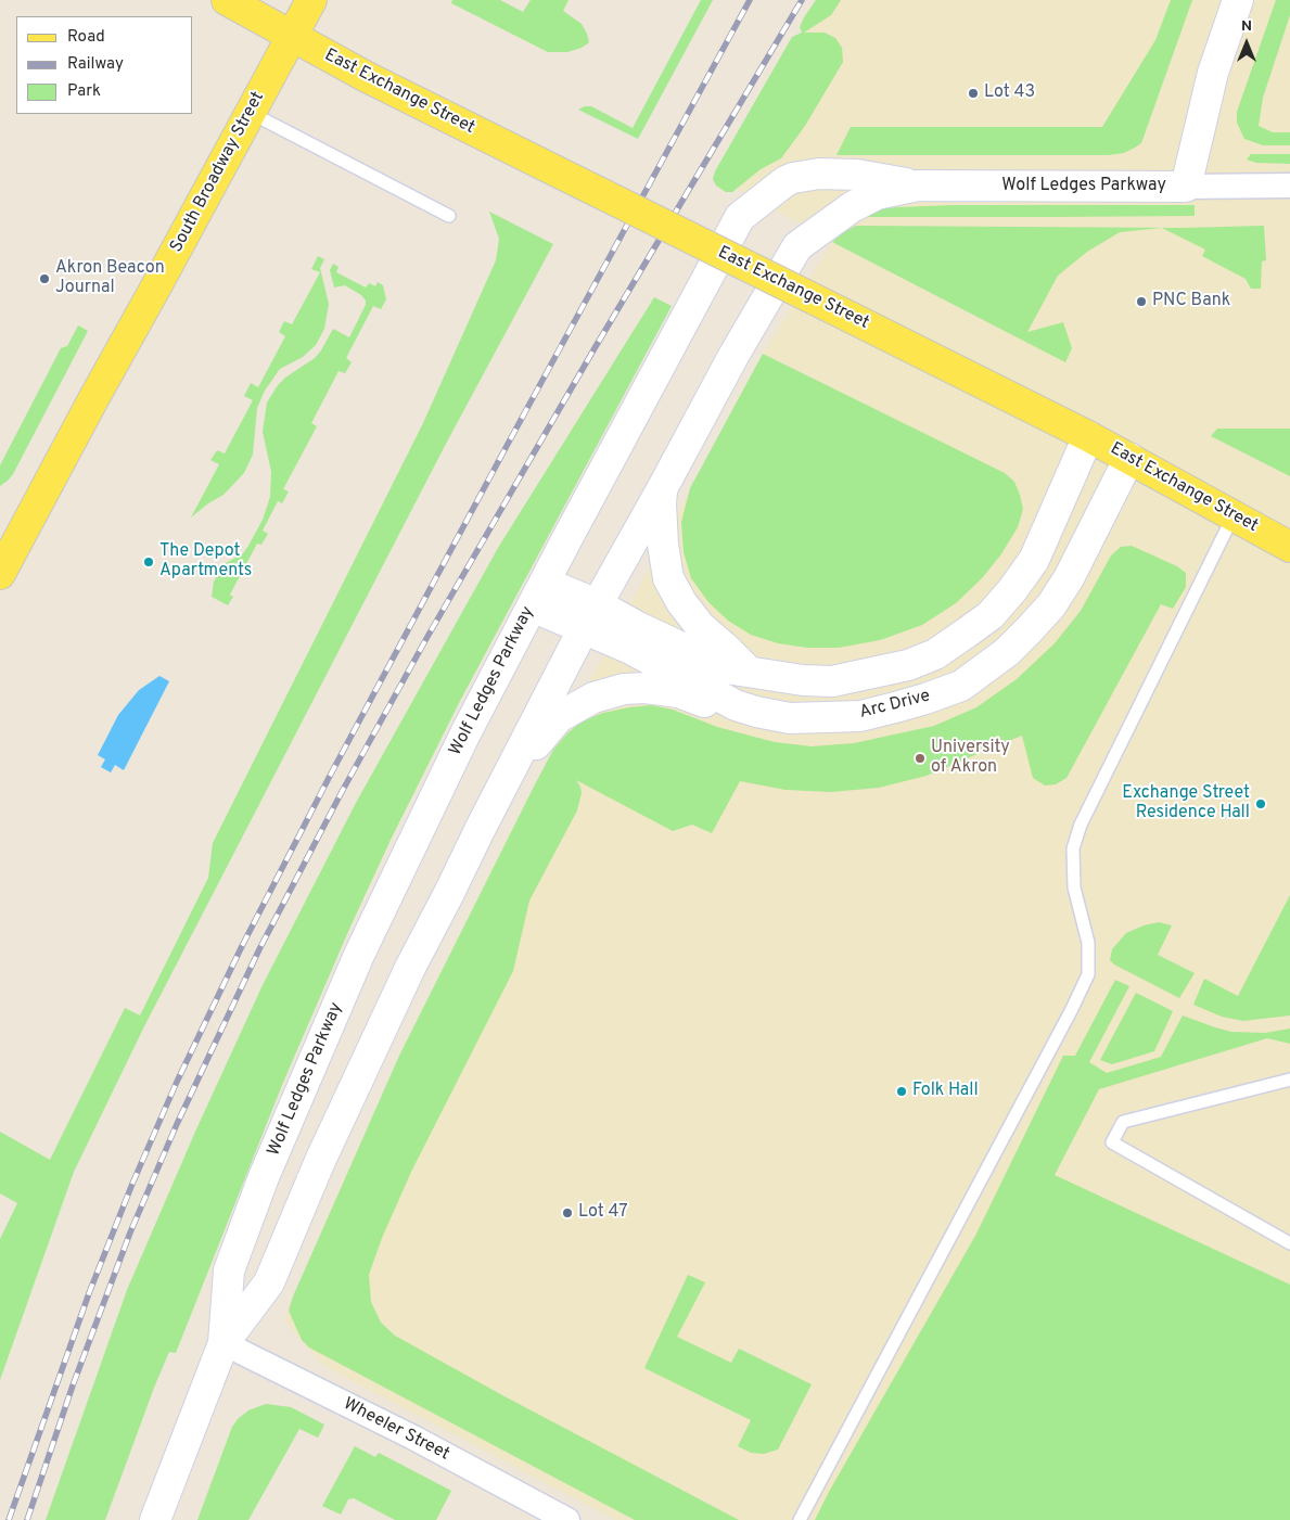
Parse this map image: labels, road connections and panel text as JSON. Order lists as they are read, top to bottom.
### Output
{
  "streets": {
    "main road": [
      "East Exchange Street",
      "South Broadway Street",
      "Wolf Ledges Parkway",
      "Arc Drive"
    ],
    "street": ["Wheeler Street"]
  },
  "crossings": [
    ["East Exchange Street", "South Broadway Street"],
    ["East Exchange Street", "Arc Drive"],
    ["Wolf Ledges Parkway", "Arc Drive"],
    ["Wolf Ledges Parkway", "Wheeler Street"]
  ],
  "places": [
    "Lot 43",
    "Akron Beacon Journal",
    "PNC Bank",
    "The Depot Apartments",
    "University of Akron",
    "Exchange Street Residence Hall",
    "Folk Hall",
    "Lot 47"
  ],
  "legend": ["Road", "Railway", "Park"],
  "north": "top"
}
